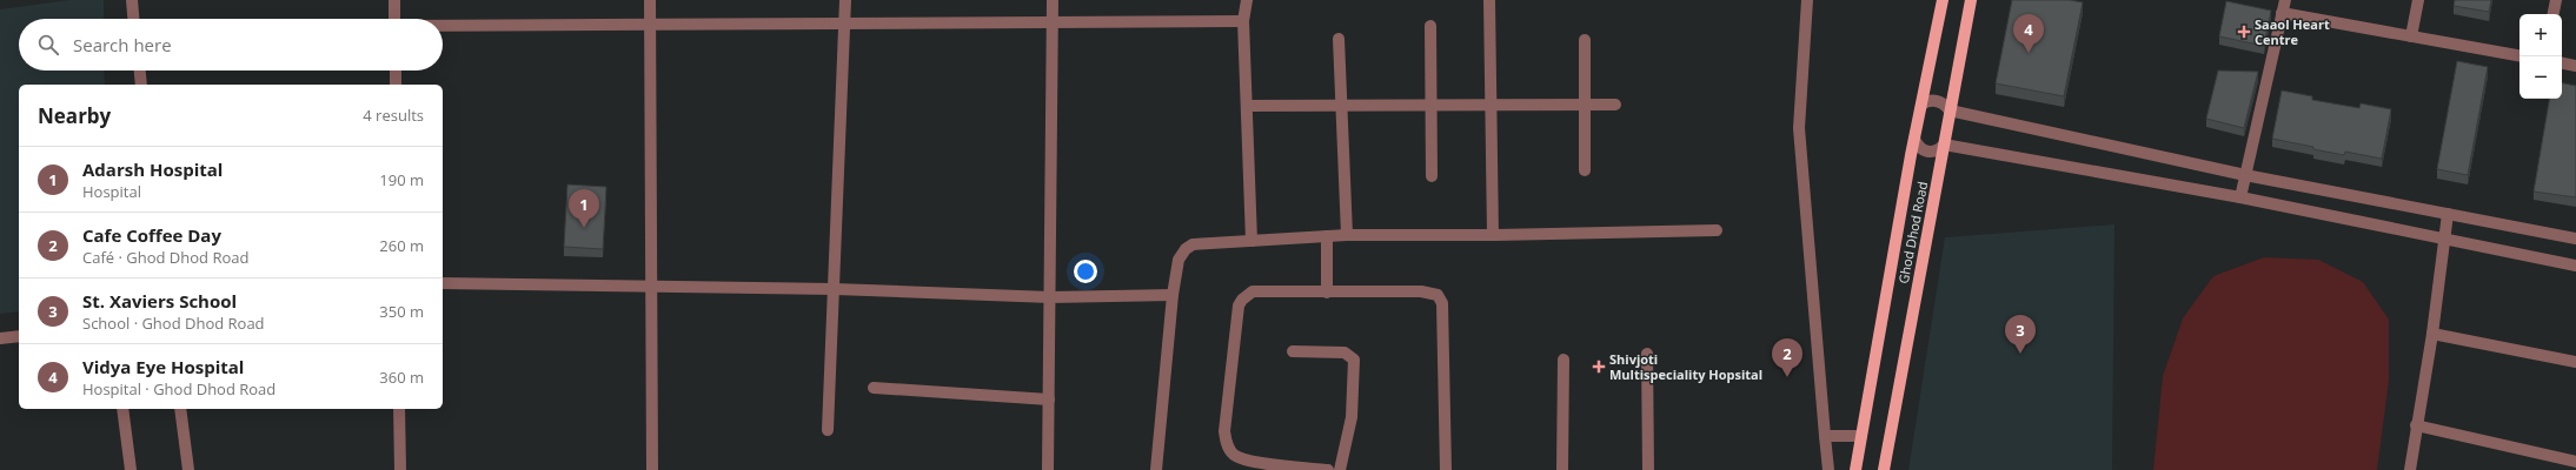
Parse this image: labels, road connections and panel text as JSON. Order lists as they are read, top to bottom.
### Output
{
  "streets": {
    "main road": ["Ghod Dhod Road"]
  },
  "places": {
    "health": ["Saaol Heart Centre", "Shivjoti Multispeciality Hopsital"]
  },
  "page": {
    "map_buttons": ["+", "−"],
    "pins": [
      "4",
      "1",
      "3",
      "2"
    ],
    "search": "Search here",
    "heading": ["Nearby", "4 results"],
    "list": [
      {
        "mark": "1",
        "name": "Adarsh Hospital",
        "note": "Hospital",
        "value": "190 m"
      },
      {
        "mark": "2",
        "name": "Cafe Coffee Day",
        "note": "Café · Ghod Dhod Road",
        "value": "260 m"
      },
      {
        "mark": "3",
        "name": "St. Xaviers School",
        "note": "School · Ghod Dhod Road",
        "value": "350 m"
      },
      {
        "mark": "4",
        "name": "Vidya Eye Hospital",
        "note": "Hospital · Ghod Dhod Road",
        "value": "360 m"
      }
    ]
  }
}
